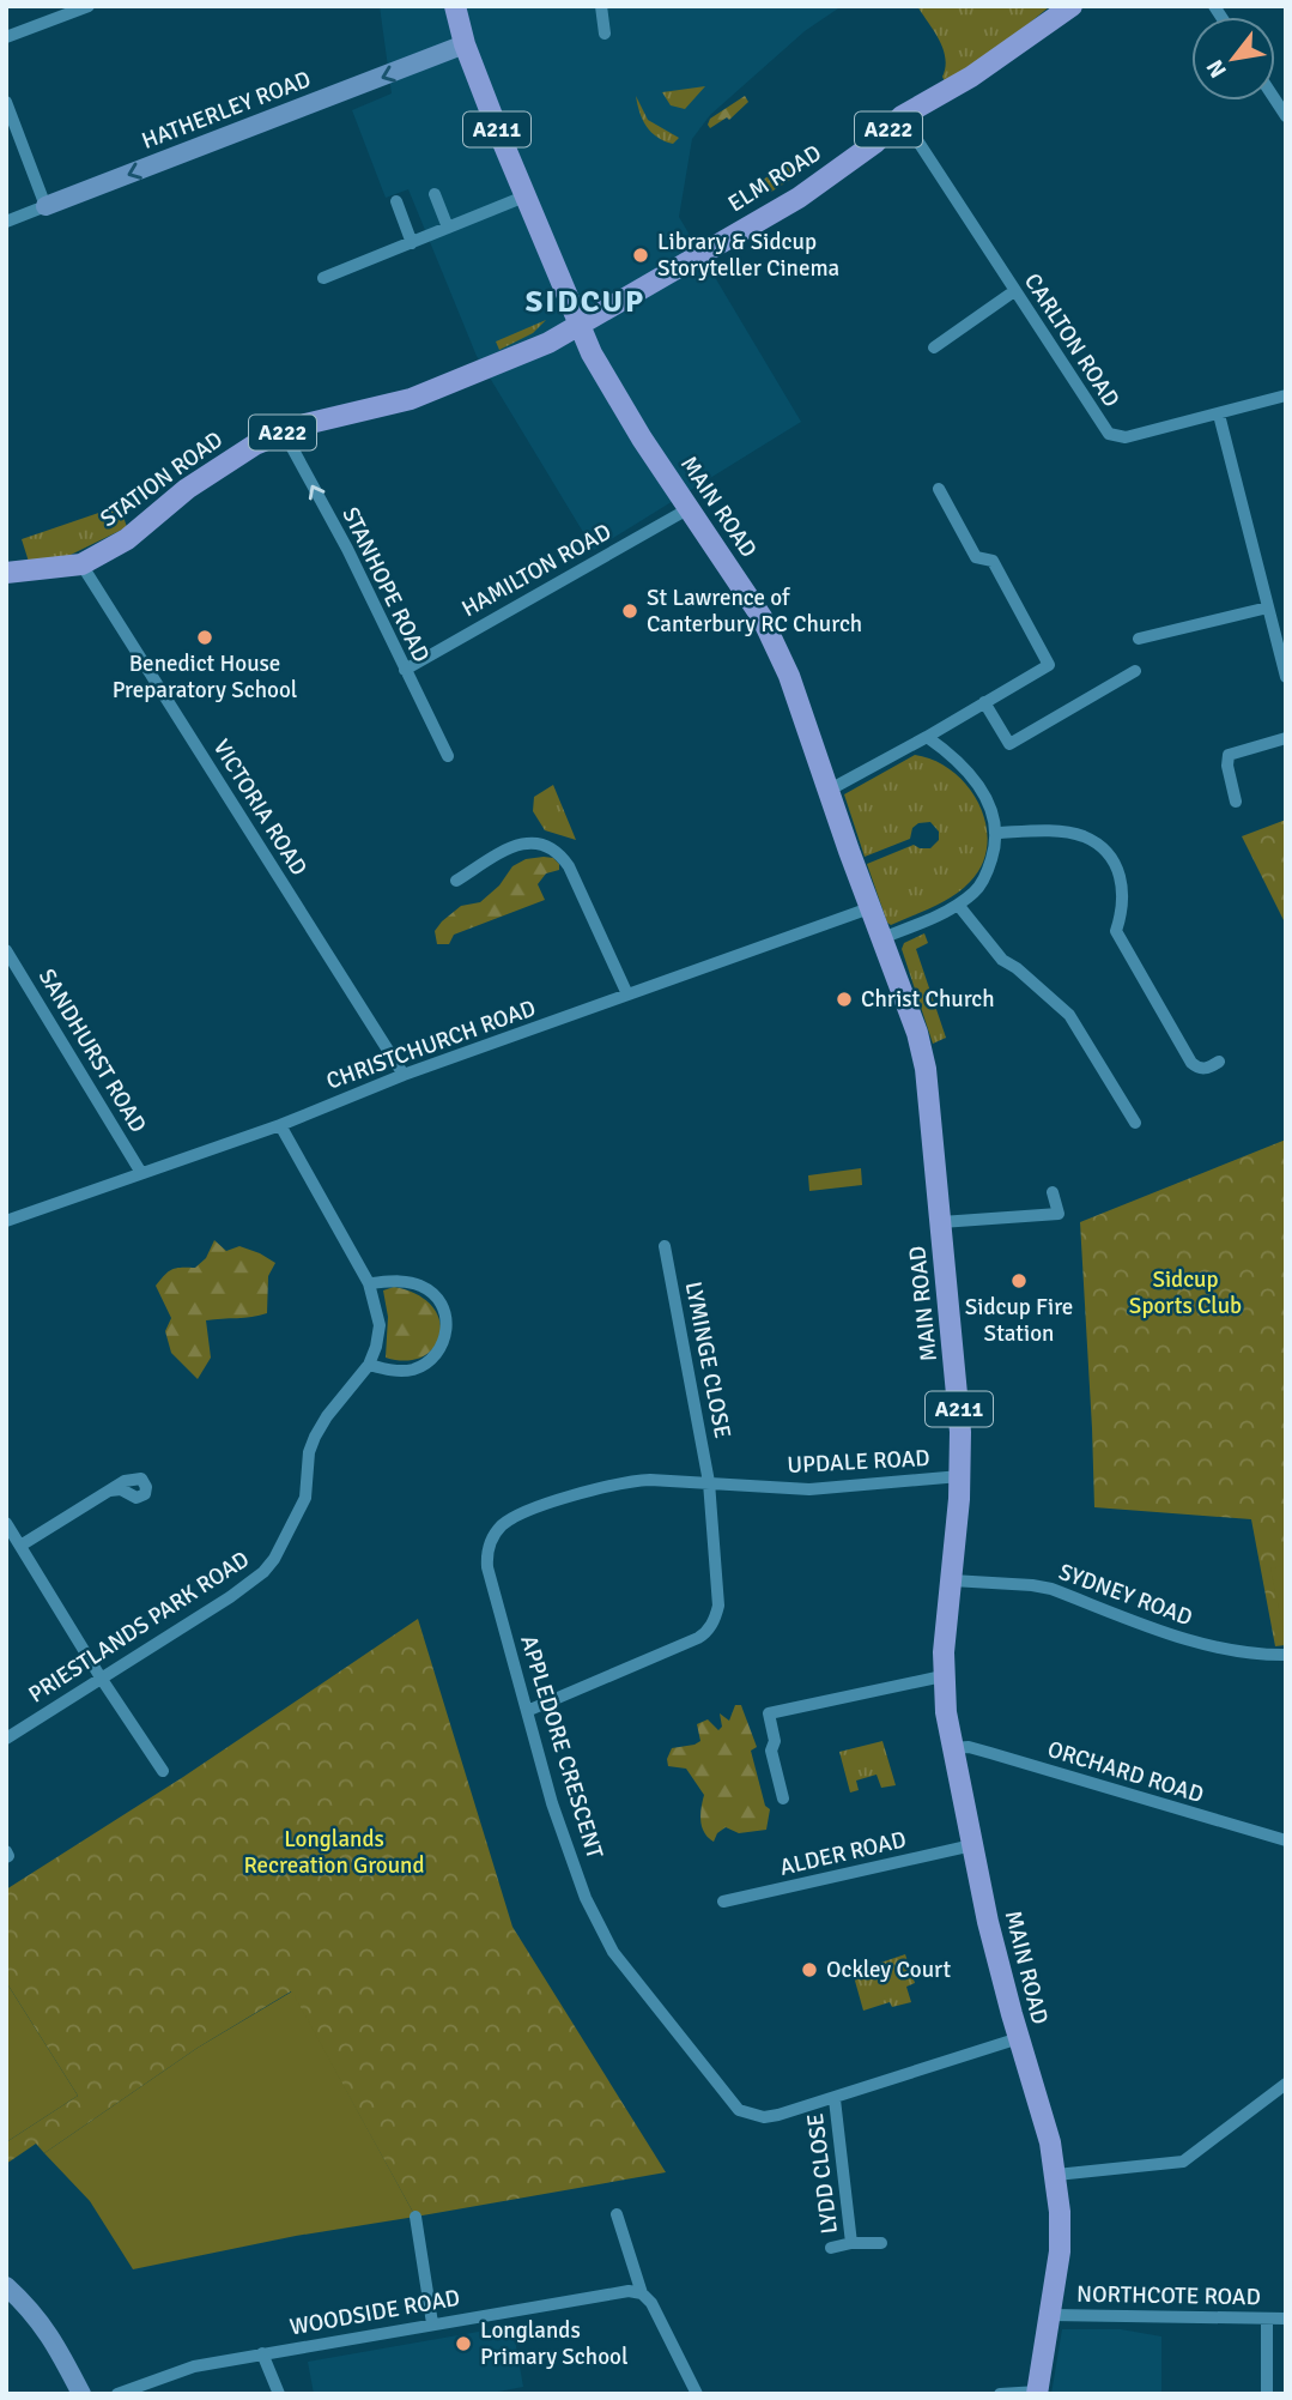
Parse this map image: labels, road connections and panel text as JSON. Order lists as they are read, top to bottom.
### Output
{
  "streets": {
    "main road": [
      "A211",
      "A222",
      "ELM ROAD",
      "STATION ROAD",
      "MAIN ROAD"
    ],
    "street": [
      "HATHERLEY ROAD",
      "CARLTON ROAD",
      "HAMILTON ROAD",
      "STANHOPE ROAD",
      "VICTORIA ROAD",
      "CHRISTCHURCH ROAD",
      "SANDHURST ROAD",
      "LYMINGE CLOSE",
      "UPDALE ROAD",
      "SYDNEY ROAD",
      "PRIESTLANDS PARK ROAD",
      "APPLEDORE CRESCENT",
      "ORCHARD ROAD",
      "ALDER ROAD",
      "LYDD CLOSE",
      "NORTHCOTE ROAD",
      "WOODSIDE ROAD"
    ]
  },
  "crossings": [
    ["HATHERLEY ROAD", "A211"],
    ["A211", "ELM ROAD"],
    ["A211", "STATION ROAD"],
    ["A211", "MAIN ROAD"],
    ["ELM ROAD", "CARLTON ROAD"],
    ["ELM ROAD", "STATION ROAD"],
    ["ELM ROAD", "MAIN ROAD"],
    ["STATION ROAD", "MAIN ROAD"],
    ["STATION ROAD", "STANHOPE ROAD"],
    ["STATION ROAD", "VICTORIA ROAD"],
    ["MAIN ROAD", "HAMILTON ROAD"],
    ["MAIN ROAD", "CHRISTCHURCH ROAD"],
    ["MAIN ROAD", "UPDALE ROAD"],
    ["MAIN ROAD", "SYDNEY ROAD"],
    ["MAIN ROAD", "APPLEDORE CRESCENT"],
    ["MAIN ROAD", "ORCHARD ROAD"],
    ["MAIN ROAD", "ALDER ROAD"],
    ["MAIN ROAD", "NORTHCOTE ROAD"],
    ["HAMILTON ROAD", "STANHOPE ROAD"],
    ["VICTORIA ROAD", "CHRISTCHURCH ROAD"],
    ["CHRISTCHURCH ROAD", "SANDHURST ROAD"],
    ["CHRISTCHURCH ROAD", "PRIESTLANDS PARK ROAD"],
    ["LYMINGE CLOSE", "UPDALE ROAD"],
    ["LYMINGE CLOSE", "APPLEDORE CRESCENT"],
    ["UPDALE ROAD", "APPLEDORE CRESCENT"],
    ["APPLEDORE CRESCENT", "LYDD CLOSE"]
  ],
  "one_way": ["STANHOPE ROAD"],
  "districts": ["SIDCUP"],
  "parks": ["Sidcup Sports Club", "Longlands Recreation Ground"],
  "places": [
    "Library & Sidcup Storyteller Cinema",
    "St Lawrence of Canterbury RC Church",
    "Benedict House Preparatory School",
    "Christ Church",
    "Sidcup Fire Station",
    "Ockley Court",
    "Longlands Primary School"
  ],
  "north": "bottom left"
}
